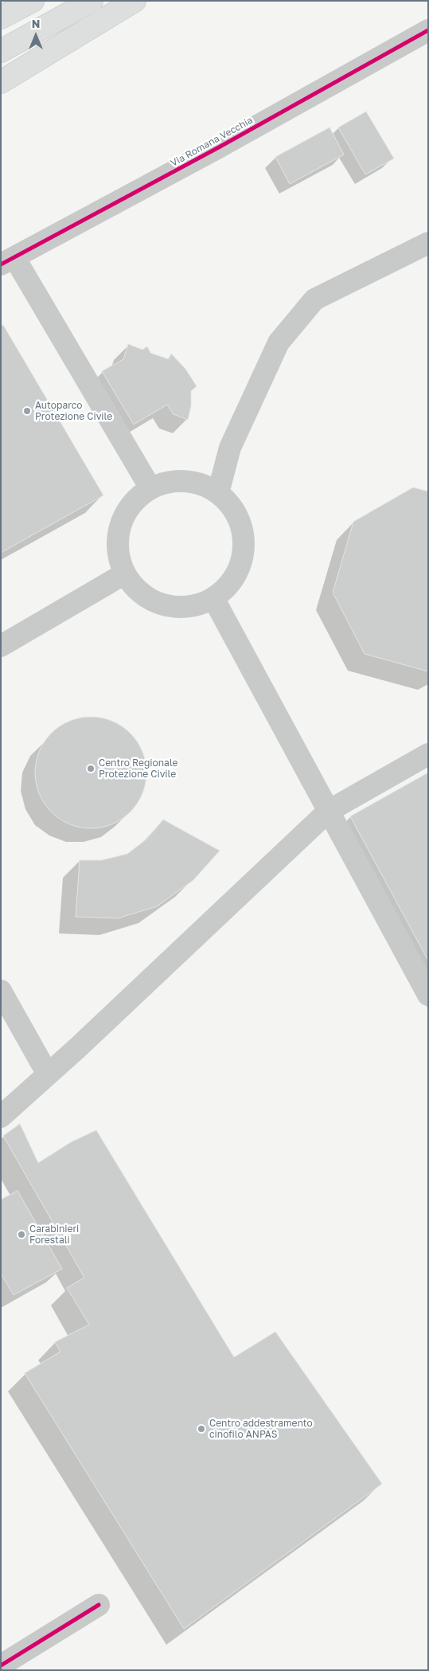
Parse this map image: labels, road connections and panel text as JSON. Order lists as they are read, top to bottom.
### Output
{
  "streets": {
    "street": ["Via Romana Vecchia"]
  },
  "places": [
    "Autoparco Protezione Civile",
    "Centro Regionale Protezione Civile",
    "Carabinieri Forestali",
    "Centro addestramento cinofilo ANPAS"
  ],
  "north": "top"
}
